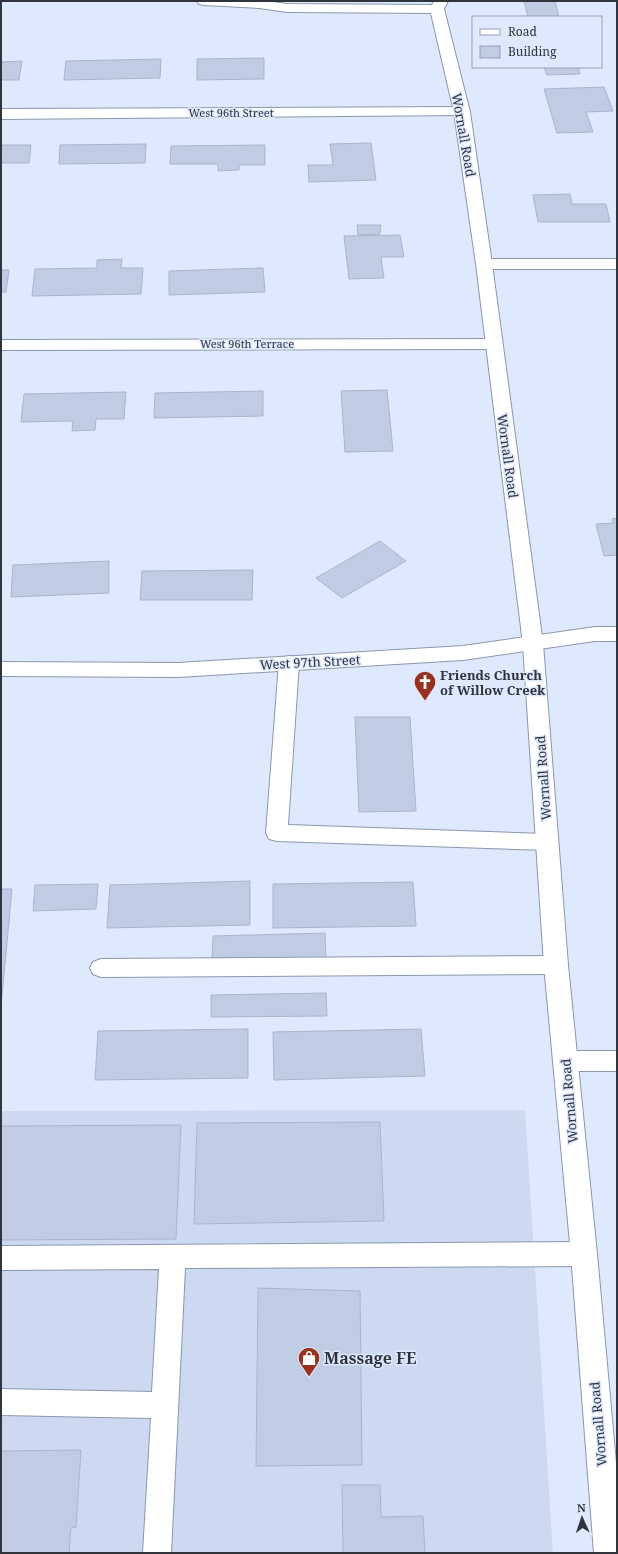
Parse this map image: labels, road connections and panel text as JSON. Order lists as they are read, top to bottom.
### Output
{
  "streets": {
    "main road": [
      "West 96th Street",
      "Wornall Road",
      "West 96th Terrace",
      "West 97th Street"
    ]
  },
  "crossings": [
    ["West 96th Street", "Wornall Road"],
    ["Wornall Road", "West 96th Terrace"],
    ["Wornall Road", "West 97th Street"]
  ],
  "places": {
    "church": ["Friends Church of Willow Creek"],
    "shop": ["Massage FE"]
  },
  "legend": ["Road", "Building"],
  "north": "top"
}
